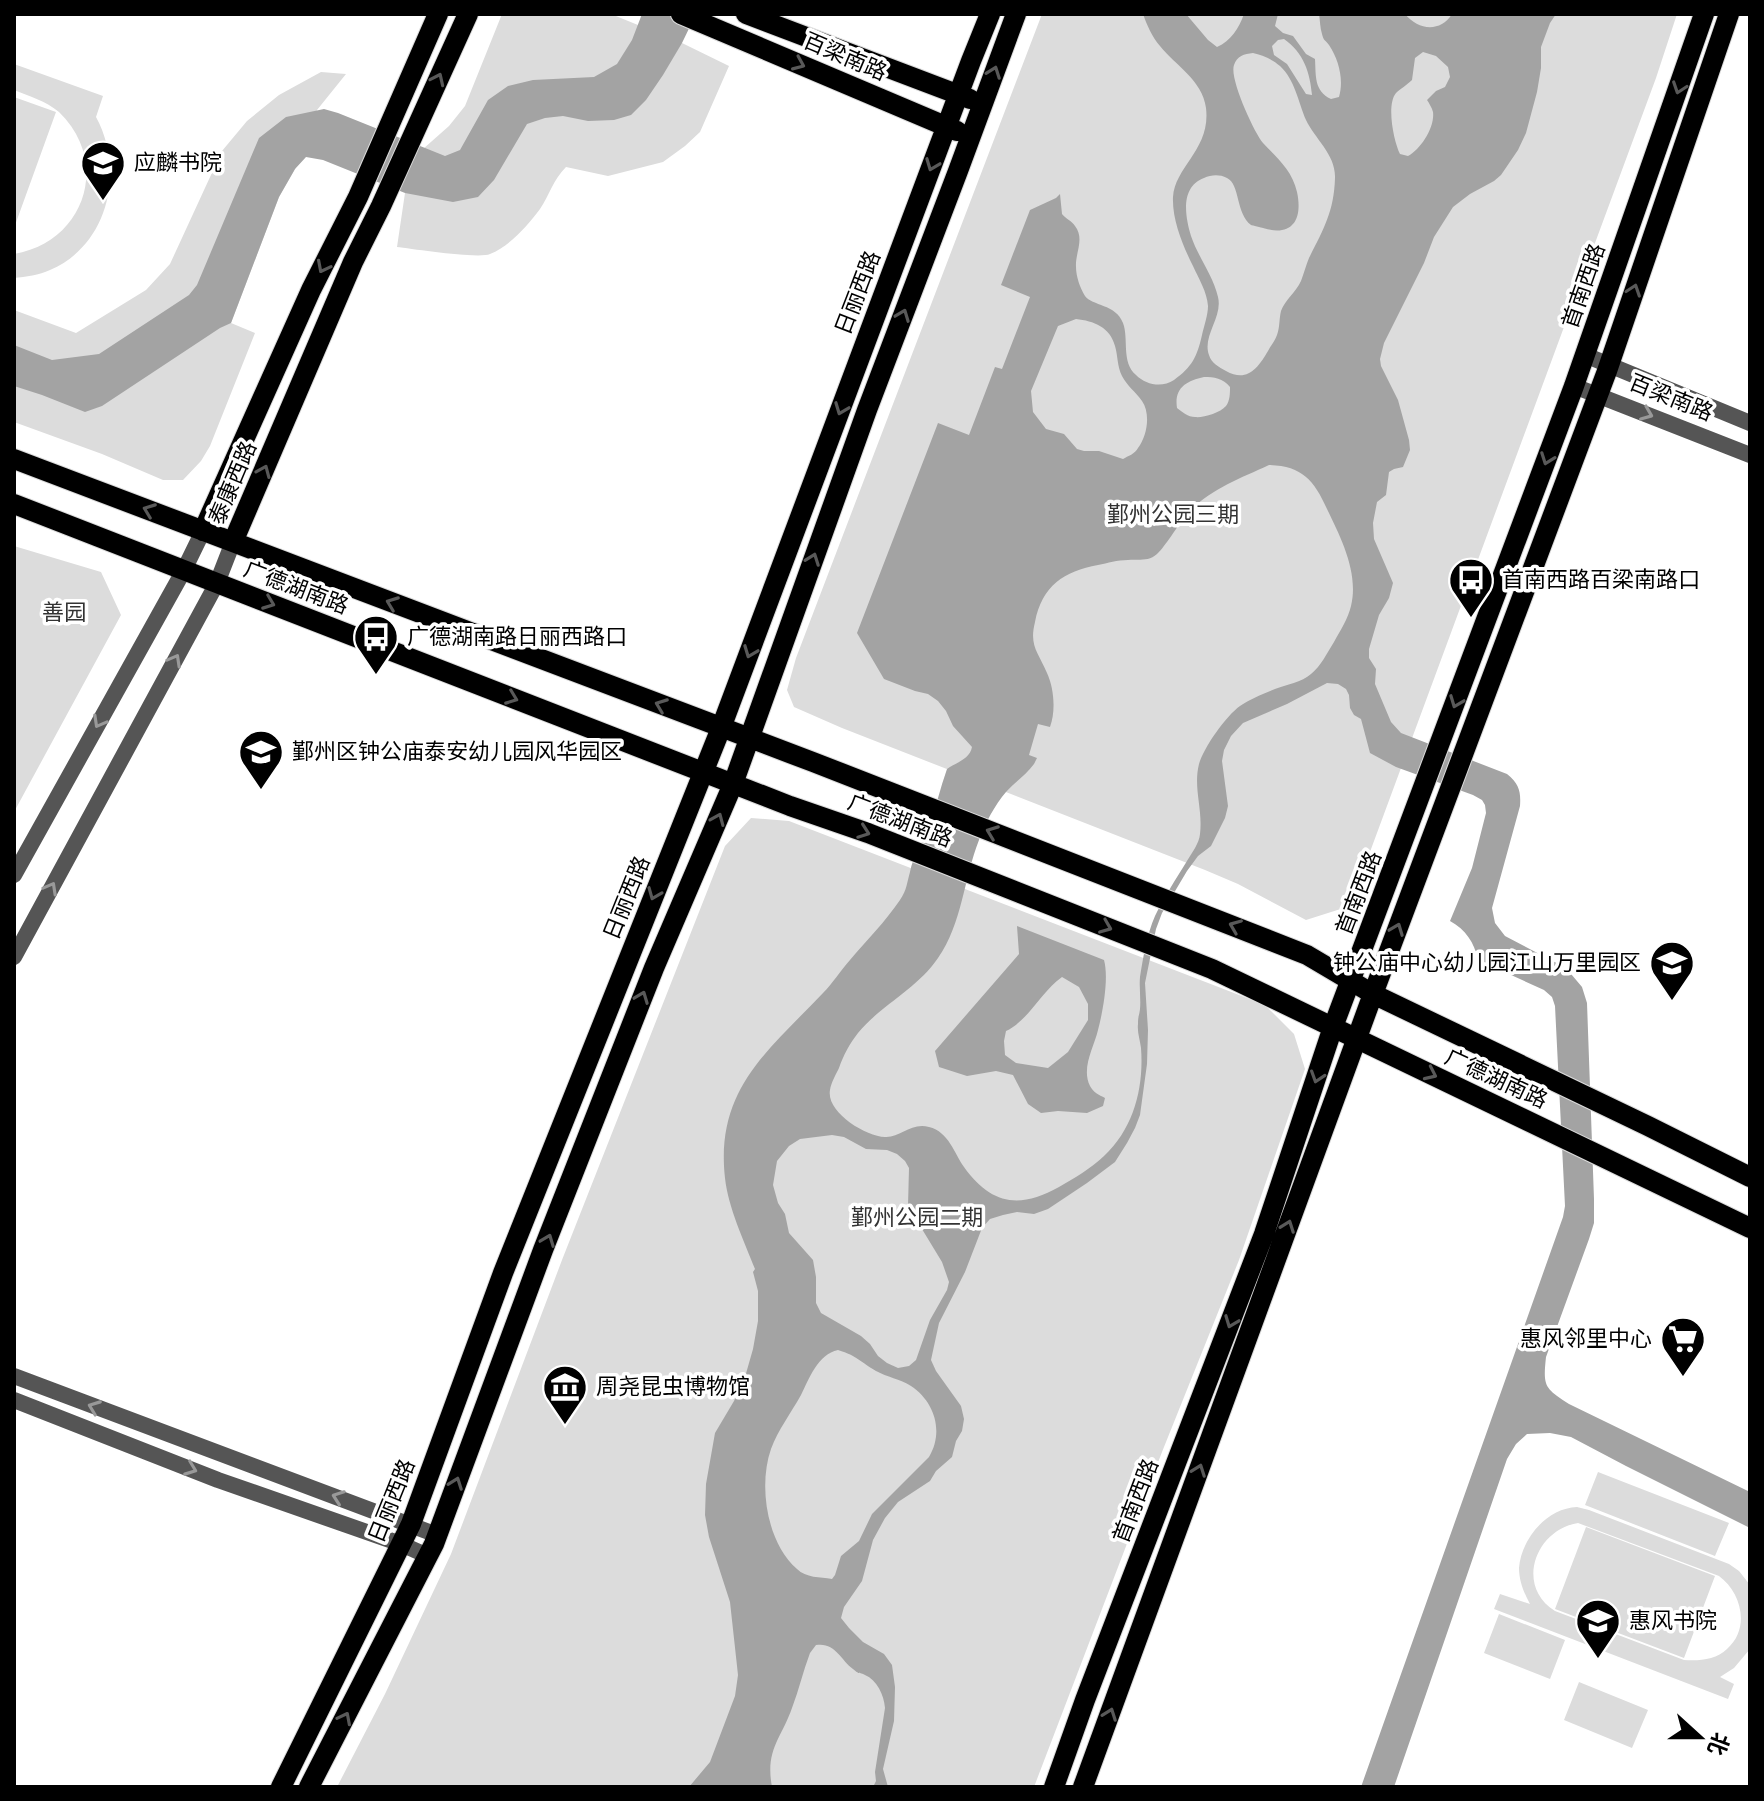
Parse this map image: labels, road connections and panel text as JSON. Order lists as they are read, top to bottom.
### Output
{
  "streets": {
    "main road": [
      "百梁南路",
      "首南西路",
      "日丽西路",
      "泰康西路",
      "广德湖南路"
    ]
  },
  "crossings": [
    ["百梁南路", "首南西路"],
    ["百梁南路", "日丽西路"],
    ["首南西路", "广德湖南路"],
    ["日丽西路", "广德湖南路"],
    ["泰康西路", "广德湖南路"]
  ],
  "parks": ["鄞州公园三期", "善园", "鄞州公园二期"],
  "places": {
    "school or university": [
      "应麟书院",
      "鄞州区钟公庙泰安幼儿园风华园区",
      "钟公庙中心幼儿园江山万里园区",
      "惠风书院"
    ],
    "bus stop": ["首南西路百梁南路口", "广德湖南路日丽西路口"],
    "supermarket": ["惠风邻里中心"],
    "museum": ["周尧昆虫博物馆"]
  },
  "north": "right"
}
